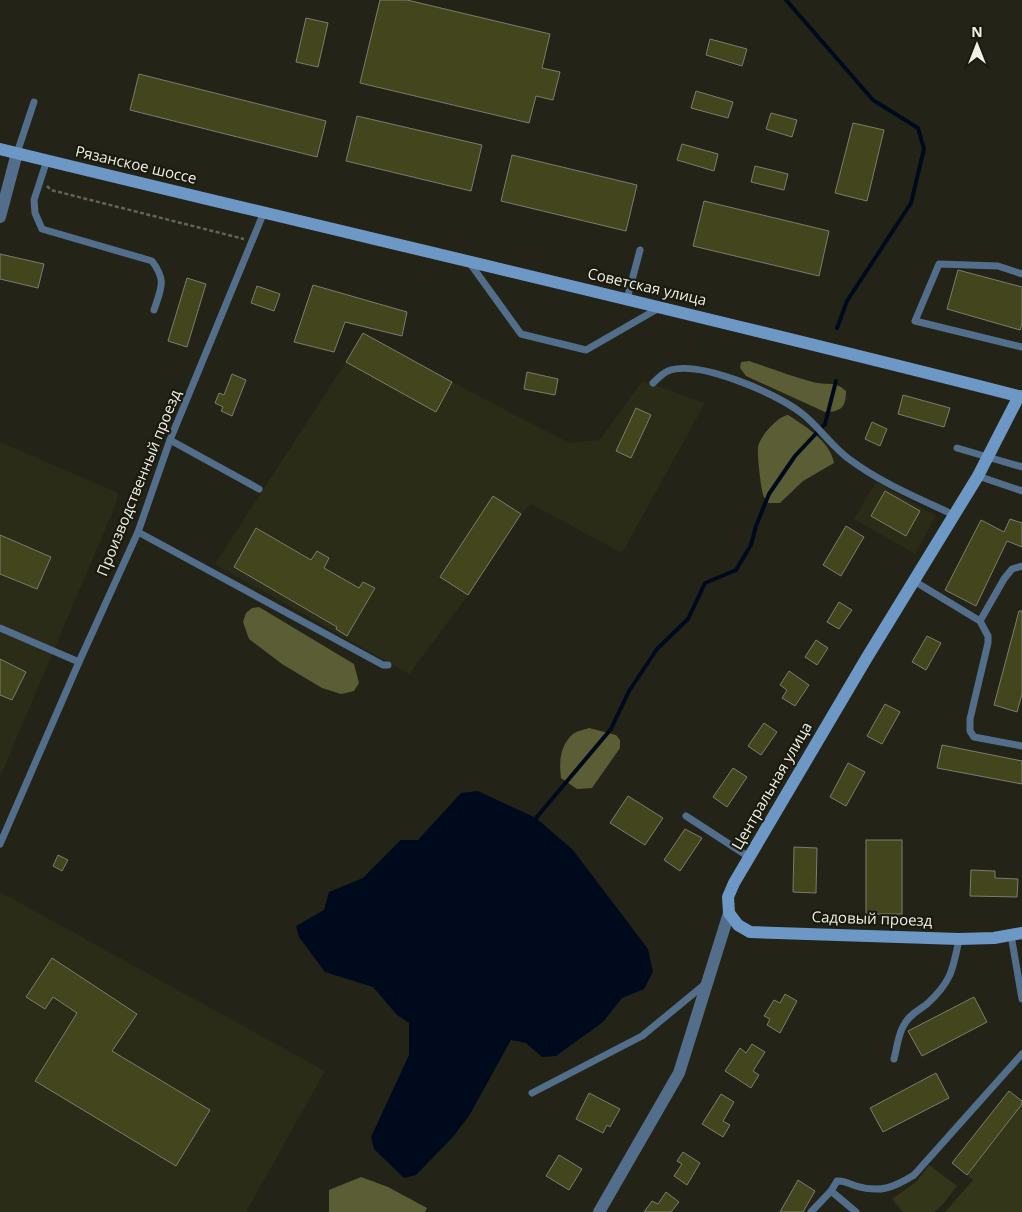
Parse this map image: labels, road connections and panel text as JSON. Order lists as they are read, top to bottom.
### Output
{
  "streets": {
    "main road": [
      "Рязанское шоссе",
      "Советская улица",
      "Центральная улица",
      "Садовый проезд"
    ],
    "lane": ["Производственный проезд"]
  },
  "crossings": [
    ["Рязанское шоссе", "Советская улица"],
    ["Рязанское шоссе", "Производственный проезд"],
    ["Советская улица", "Производственный проезд"],
    ["Советская улица", "Центральная улица"],
    ["Центральная улица", "Садовый проезд"]
  ],
  "north": "top"
}
